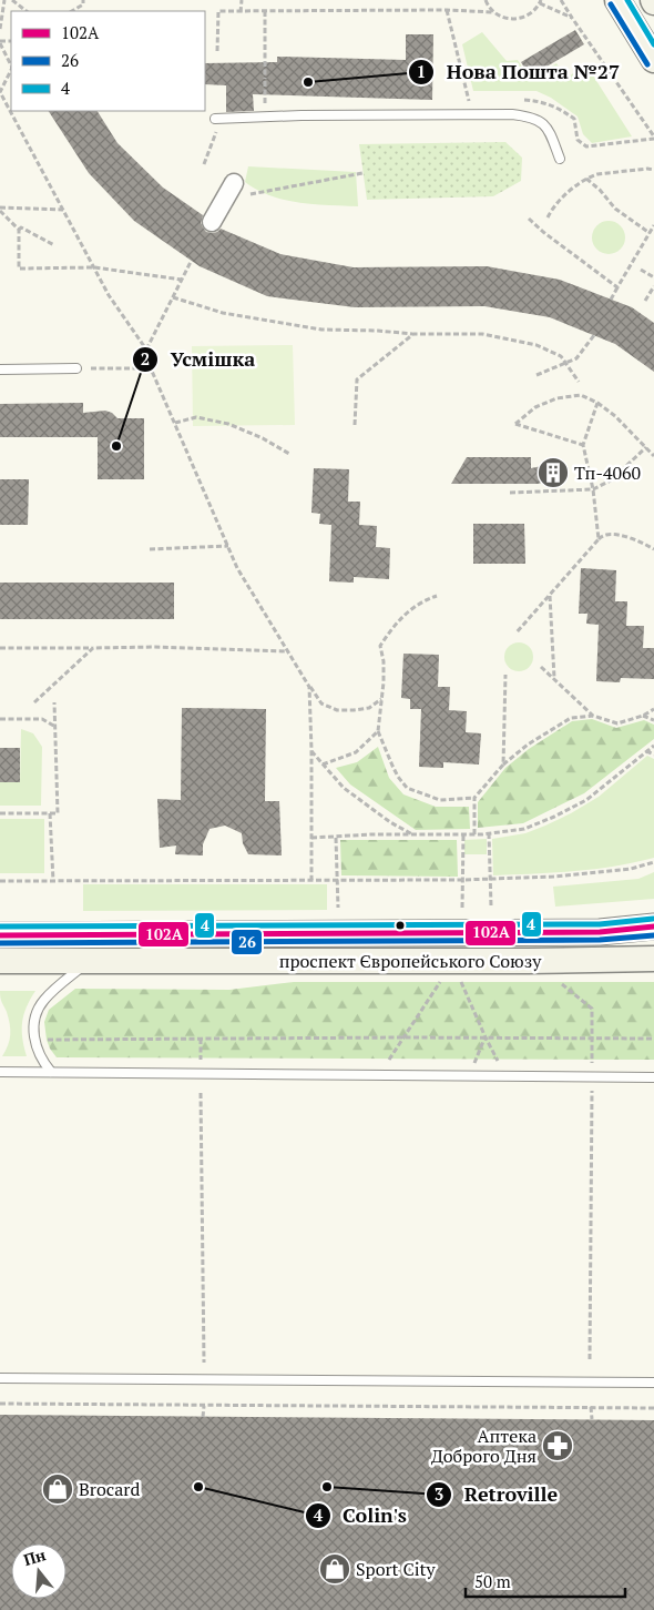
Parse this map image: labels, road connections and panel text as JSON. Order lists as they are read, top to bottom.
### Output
{
  "streets": {
    "main road": ["проспект Європейського Союзу"]
  },
  "places": {
    "other": [
      "Нова Пошта №27",
      "Усмішка",
      "Colin's",
      "Retroville"
    ],
    "building": ["Тп-4060"],
    "pharmacy": ["Аптека Доброго Дня"],
    "shop": ["Brocard", "Sport City"]
  },
  "lines": ["transit line 4", "transit line 26", "transit line 102А"],
  "legend": ["102А", "26", "4"],
  "scale_bar": "50 m",
  "north": "top"
}
